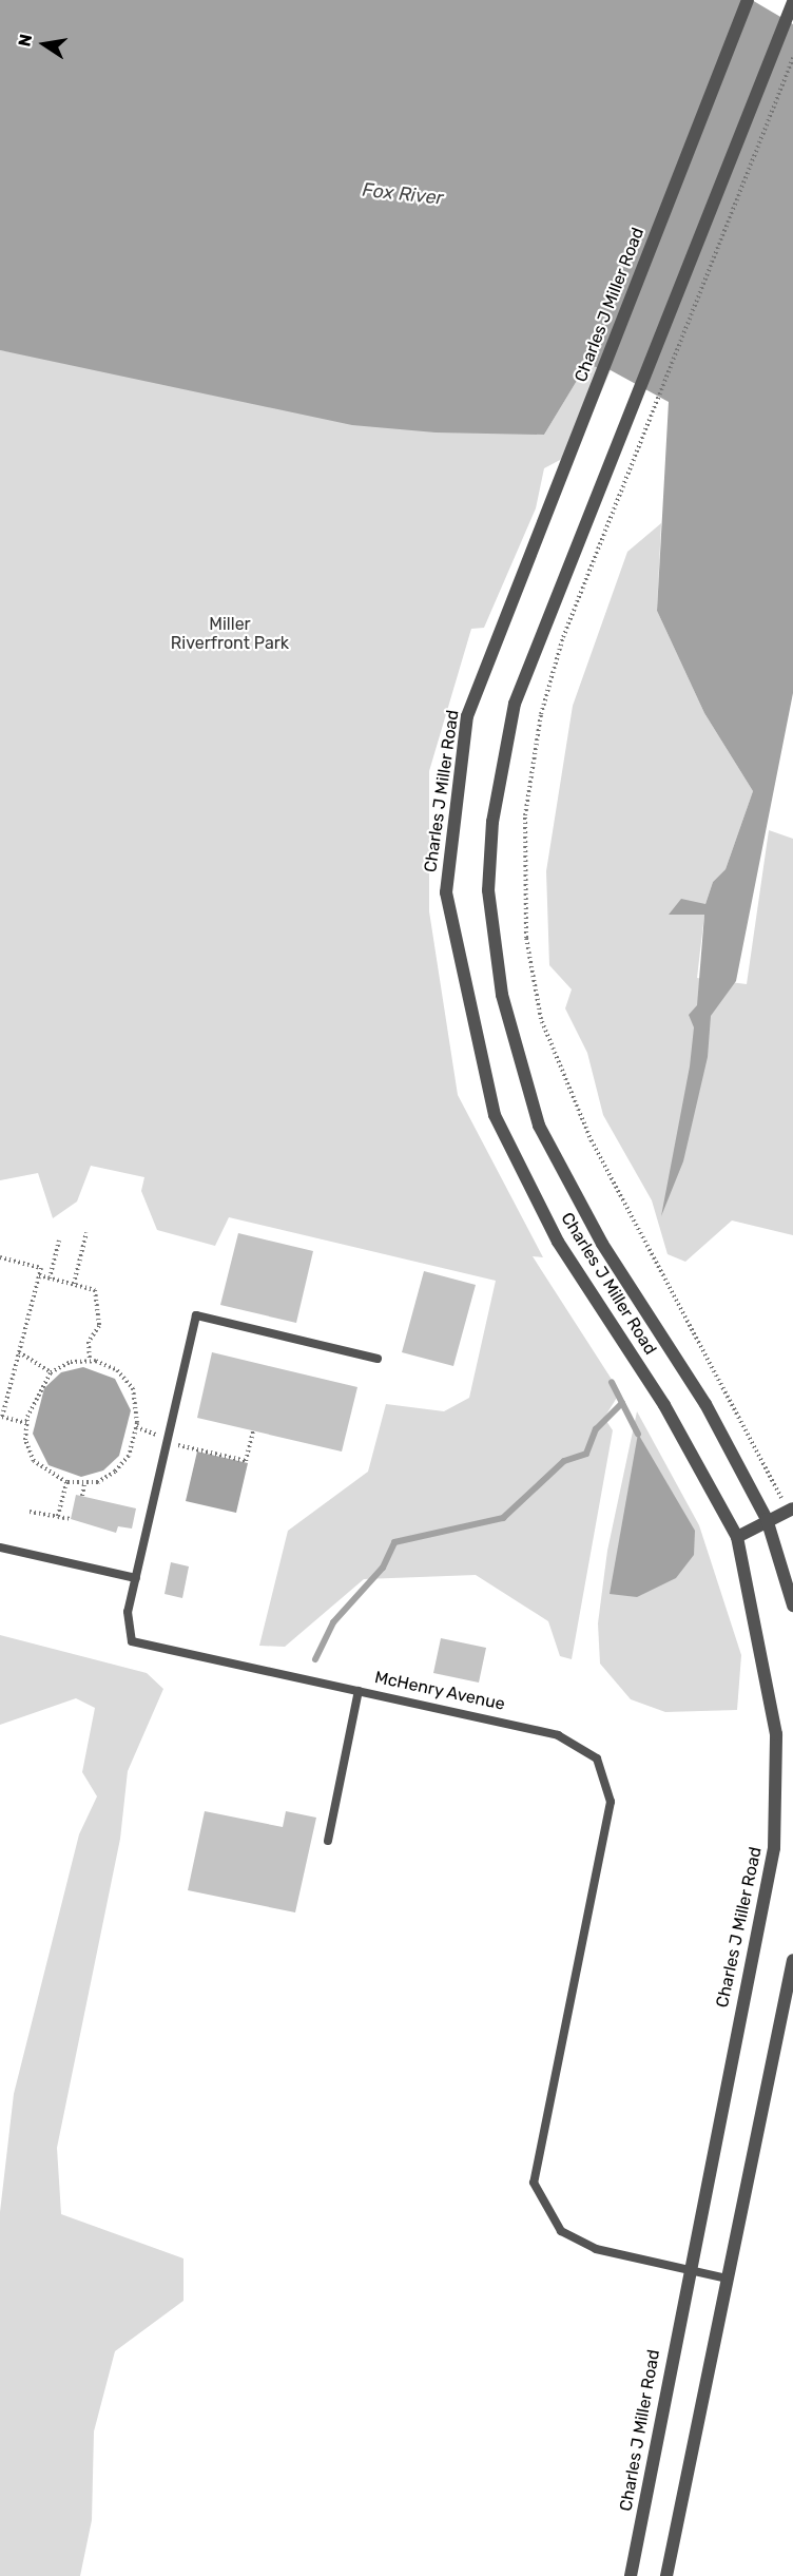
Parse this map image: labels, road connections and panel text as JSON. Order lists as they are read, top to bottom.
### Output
{
  "streets": {
    "street": ["Charles J Miller Road"],
    "lane": ["McHenry Avenue"]
  },
  "crossings": [
    ["Charles J Miller Road", "McHenry Avenue"]
  ],
  "water": ["Fox River"],
  "parks": ["Miller Riverfront Park"],
  "north": "left"
}
